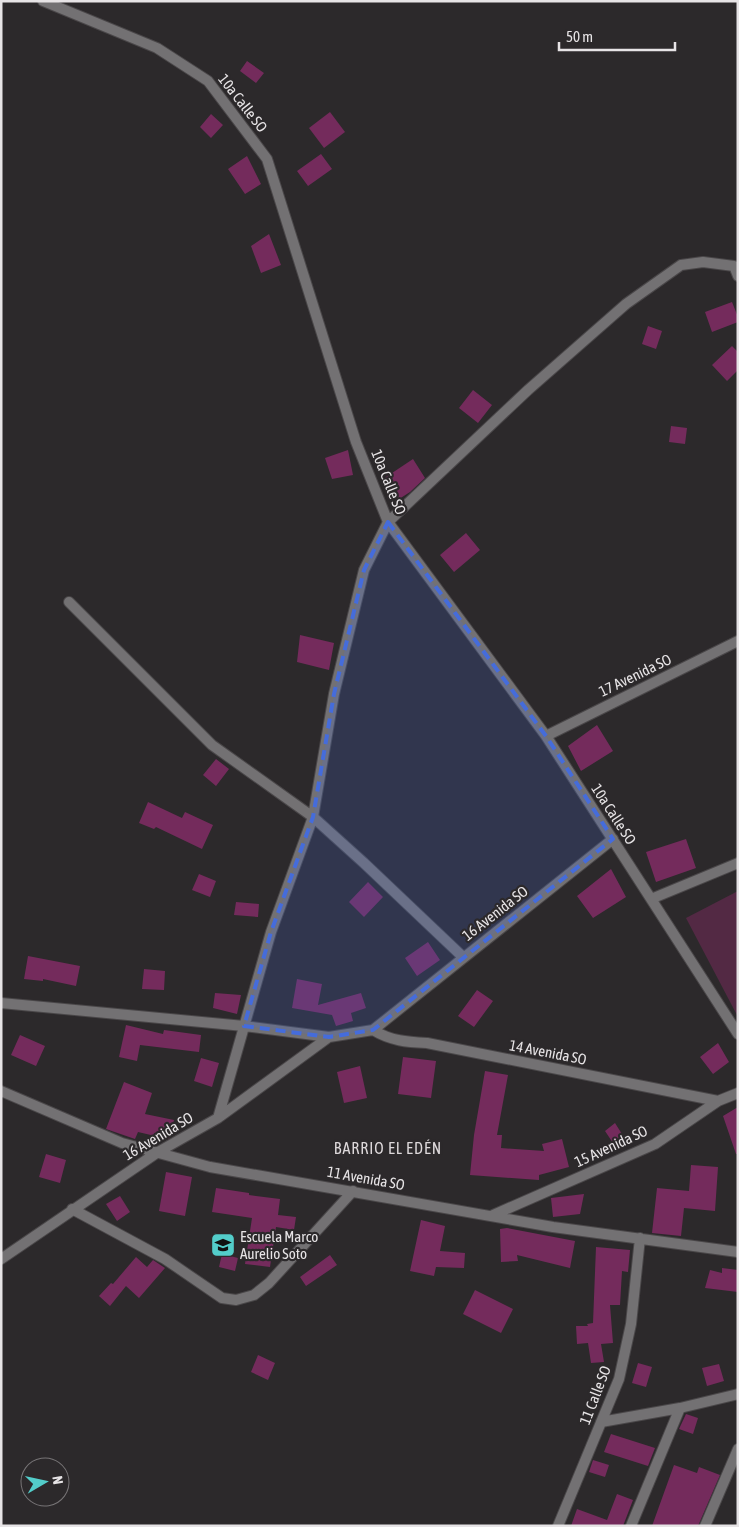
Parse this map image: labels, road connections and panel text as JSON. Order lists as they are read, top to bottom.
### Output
{
  "streets": {
    "street": [
      "10a Calle SO",
      "17 Avenida SO",
      "16 Avenida SO",
      "14 Avenida SO",
      "15 Avenida SO",
      "11 Avenida SO",
      "11 Calle SO"
    ]
  },
  "crossings": [
    ["10a Calle SO", "17 Avenida SO"],
    ["10a Calle SO", "16 Avenida SO"],
    ["16 Avenida SO", "14 Avenida SO"],
    ["16 Avenida SO", "11 Avenida SO"],
    ["14 Avenida SO", "15 Avenida SO"],
    ["15 Avenida SO", "11 Avenida SO"],
    ["11 Avenida SO", "11 Calle SO"]
  ],
  "districts": ["BARRIO EL EDÉN"],
  "places": {
    "school or university": ["Escuela Marco Aurelio Soto"]
  },
  "scale_bar": "50 m",
  "north": "right"
}
